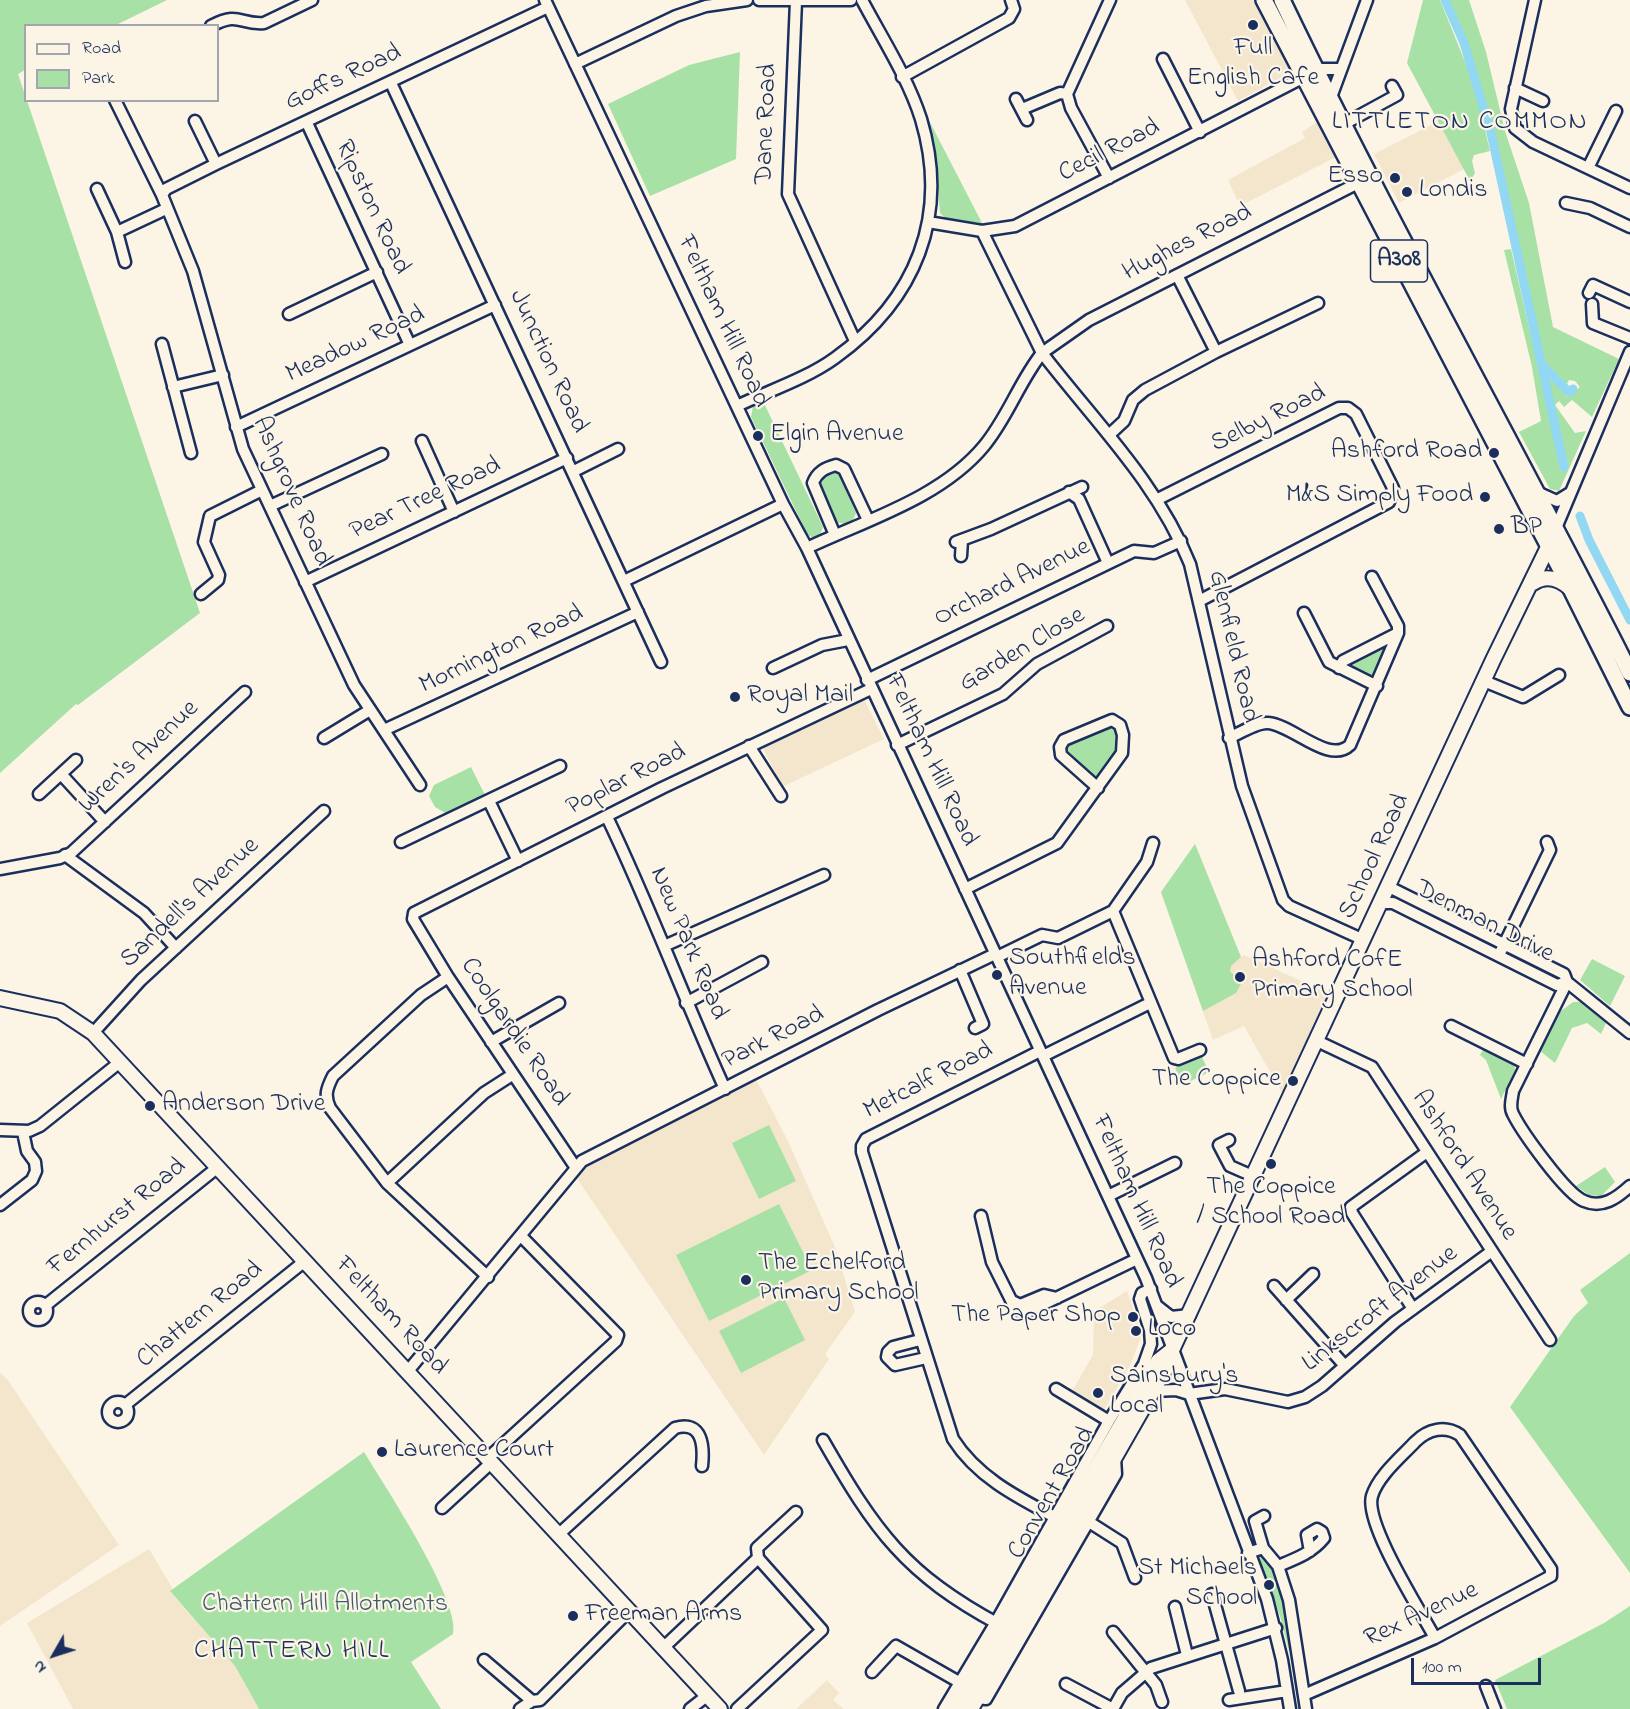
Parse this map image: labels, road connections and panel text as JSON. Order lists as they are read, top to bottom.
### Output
{
  "streets": {
    "highway": ["A308"],
    "main road": ["School Road", "Feltham Road", "Convent Road"],
    "street": [
      "Goffs Road",
      "Dane Road",
      "Cecil Road",
      "Ripston Road",
      "Hughes Road",
      "Feltham Hill Road",
      "Meadow Road",
      "Junction Road",
      "Selby Road",
      "Ashgrove Road",
      "Pear Tree Road",
      "Orchard Avenue",
      "Glenfield Road",
      "Mornington Road",
      "Garden Close",
      "Wren's Avenue",
      "Poplar Road",
      "Sandell's Avenue",
      "Denman Drive",
      "New Park Road",
      "Coolgardie Road",
      "Park Road",
      "Metcalf Road",
      "Ashford Avenue",
      "Fernhurst Road",
      "Linkscroft Avenue",
      "Chattern Road",
      "Rex Avenue"
    ]
  },
  "crossings": [
    ["Goffs Road", "Ripston Road"],
    ["Goffs Road", "Feltham Hill Road"],
    ["Goffs Road", "Junction Road"],
    ["Goffs Road", "Ashgrove Road"],
    ["Cecil Road", "A308"],
    ["Cecil Road", "Glenfield Road"],
    ["Ripston Road", "Meadow Road"],
    ["Hughes Road", "A308"],
    ["Hughes Road", "Feltham Hill Road"],
    ["Hughes Road", "Glenfield Road"],
    ["A308", "School Road"],
    ["Feltham Hill Road", "Orchard Avenue"],
    ["Feltham Hill Road", "Garden Close"],
    ["Feltham Hill Road", "Poplar Road"],
    ["Feltham Hill Road", "School Road"],
    ["Feltham Hill Road", "Park Road"],
    ["Feltham Hill Road", "Metcalf Road"],
    ["Feltham Hill Road", "Linkscroft Avenue"],
    ["Feltham Hill Road", "Convent Road"],
    ["Meadow Road", "Junction Road"],
    ["Meadow Road", "Ashgrove Road"],
    ["Junction Road", "Pear Tree Road"],
    ["Junction Road", "Mornington Road"],
    ["Selby Road", "Glenfield Road"],
    ["Ashgrove Road", "Pear Tree Road"],
    ["Ashgrove Road", "Mornington Road"],
    ["Orchard Avenue", "Glenfield Road"],
    ["Orchard Avenue", "Poplar Road"],
    ["Glenfield Road", "School Road"],
    ["Poplar Road", "New Park Road"],
    ["Poplar Road", "Coolgardie Road"],
    ["School Road", "Denman Drive"],
    ["School Road", "Ashford Avenue"],
    ["School Road", "Convent Road"],
    ["Sandell's Avenue", "Feltham Road"],
    ["New Park Road", "Park Road"],
    ["Coolgardie Road", "Park Road"],
    ["Park Road", "Feltham Road"],
    ["Metcalf Road", "Convent Road"],
    ["Ashford Avenue", "Linkscroft Avenue"],
    ["Fernhurst Road", "Feltham Road"],
    ["Linkscroft Avenue", "Convent Road"],
    ["Chattern Road", "Feltham Road"]
  ],
  "districts": ["LITTLETON COMMON", "CHATTERN HILL"],
  "parks": ["Chattern Hill Allotments"],
  "places": [
    "Full English Cafe",
    "Esso",
    "Londis",
    "Elgin Avenue",
    "Ashford Road",
    "M&S Simply Food",
    "BP",
    "Royal Mail",
    "Southfields Avenue",
    "Ashford CofE Primary School",
    "The Coppice",
    "Anderson Drive",
    "The Coppice / School Road",
    "The Echelford Primary School",
    "The Paper Shop",
    "Loco",
    "Sainsbury's Local",
    "Laurence Court",
    "St Michaels School",
    "Freeman Arms"
  ],
  "legend": ["Road", "Park"],
  "scale_bar": "100 m",
  "north": "bottom left"
}
